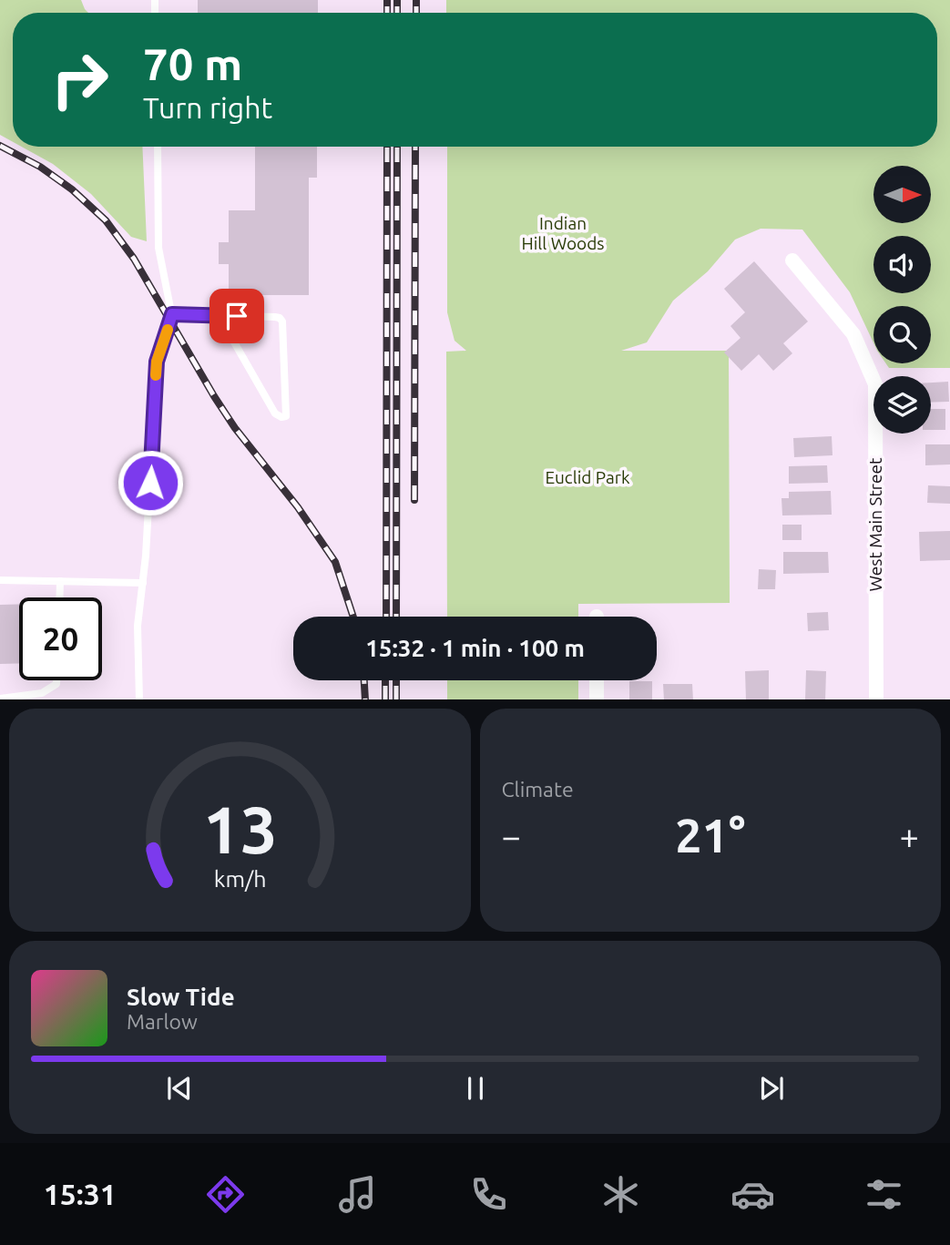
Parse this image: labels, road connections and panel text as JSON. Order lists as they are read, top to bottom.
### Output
{
  "streets": {
    "street": ["West Main Street"]
  },
  "parks": ["Indian Hill Woods", "Euclid Park"],
  "north": "right",
  "page": {
    "turn": ["70 m", "Turn right"],
    "limit": "20",
    "trip": "15:32 · 1 min · 100 m",
    "tile": "Climate",
    "heat": ["−", "21°", "+"],
    "song": ["Slow Tide", "Marlow"],
    "tabs": "15:31",
    "gauge": ["13", "km/h"]
  }
}
